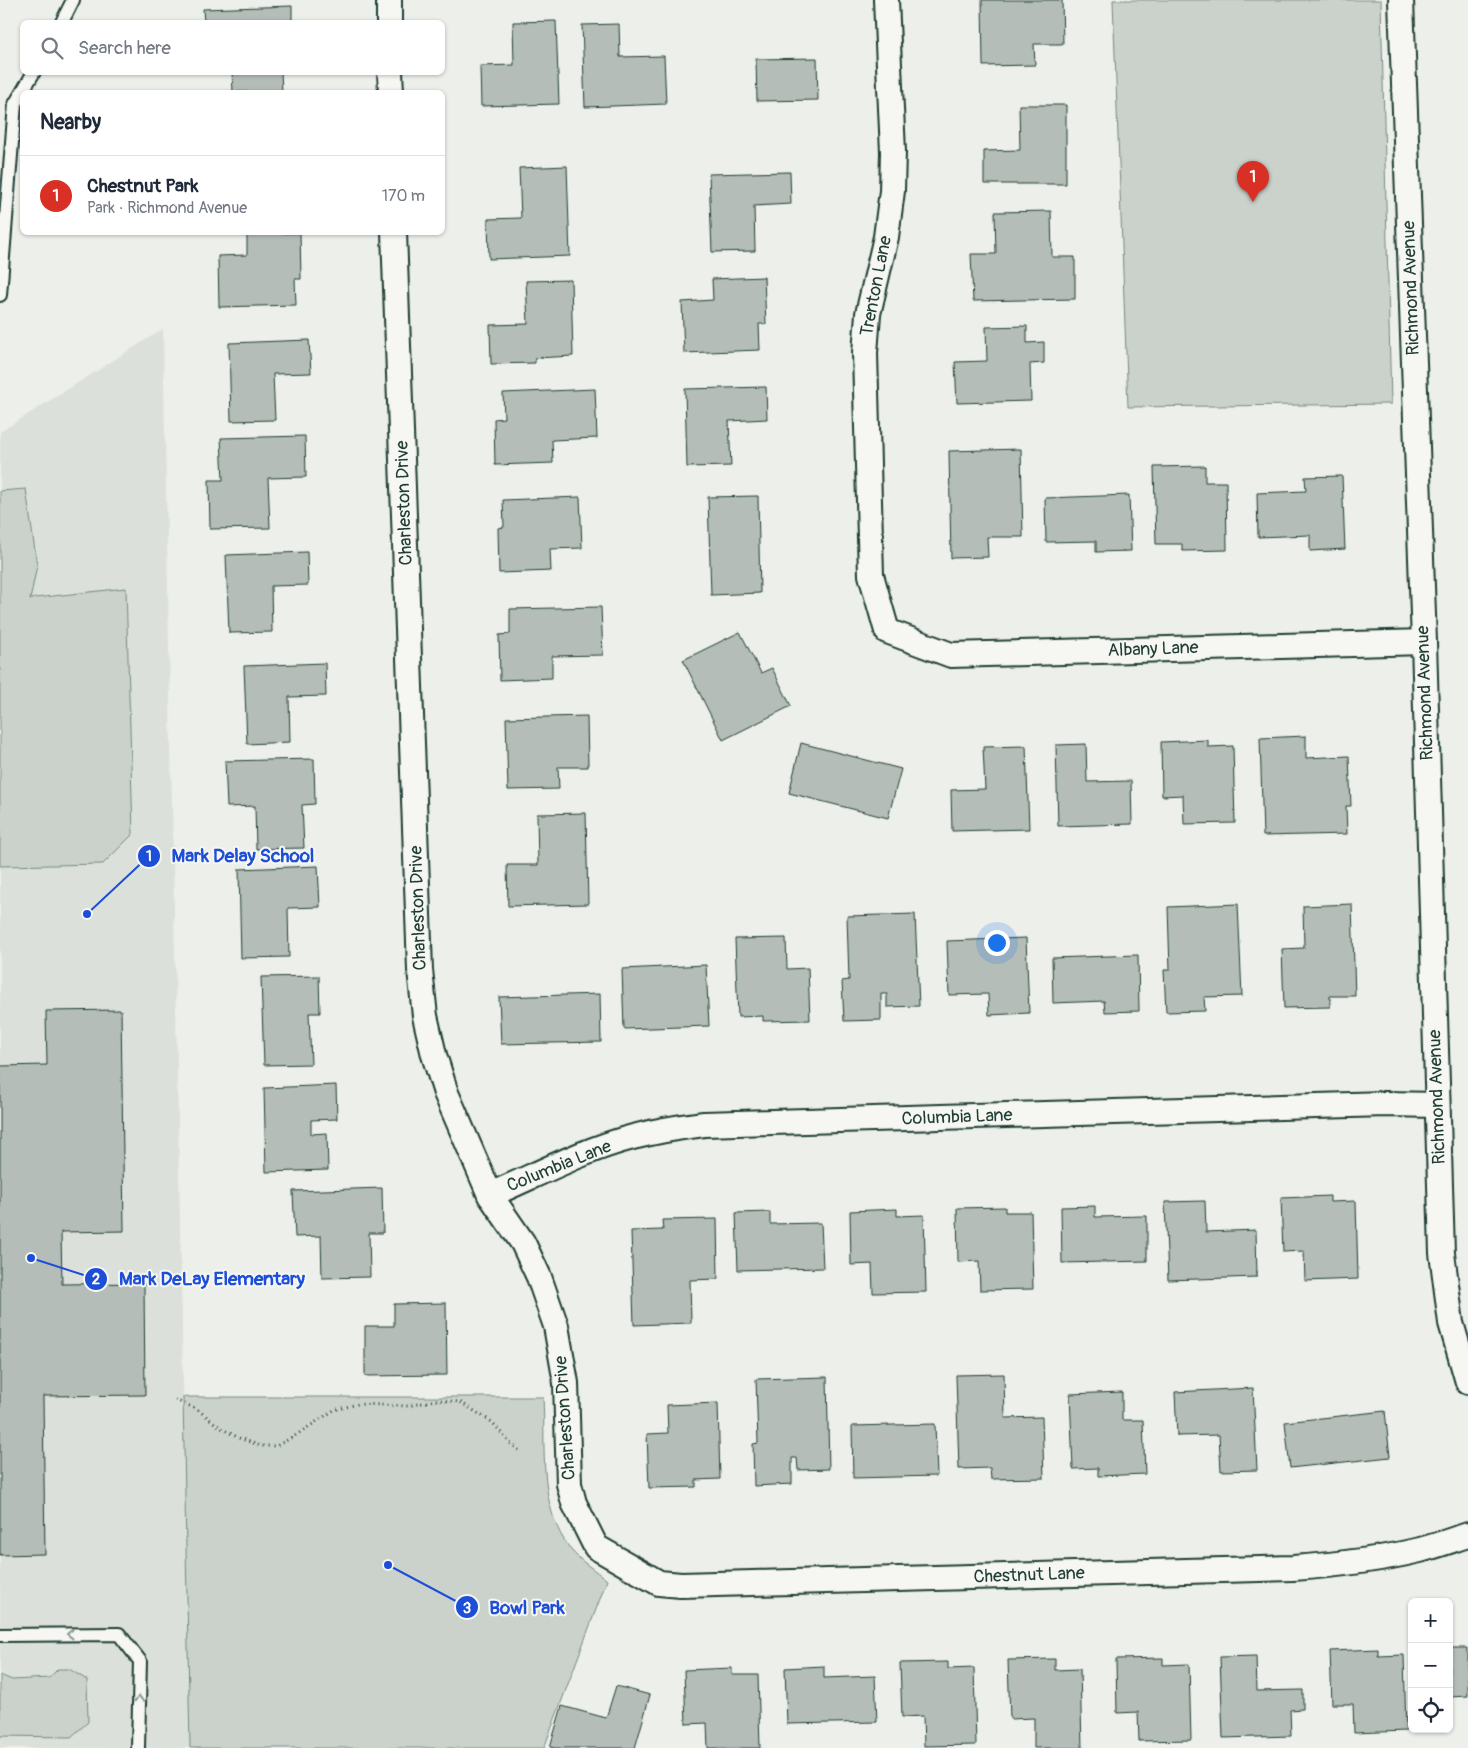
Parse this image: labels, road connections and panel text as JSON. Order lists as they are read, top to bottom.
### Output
{
  "streets": {
    "street": [
      "Trenton Lane",
      "Richmond Avenue",
      "Charleston Drive",
      "Albany Lane",
      "Columbia Lane",
      "Chestnut Lane"
    ]
  },
  "crossings": [
    ["Trenton Lane", "Albany Lane"],
    ["Richmond Avenue", "Albany Lane"],
    ["Richmond Avenue", "Columbia Lane"],
    ["Charleston Drive", "Columbia Lane"],
    ["Charleston Drive", "Chestnut Lane"]
  ],
  "places": ["Mark Delay School", "Mark DeLay Elementary", "Bowl Park"],
  "page": {
    "search": "Search here",
    "heading": "Nearby",
    "list": [
      {
        "mark": "1",
        "name": "Chestnut Park",
        "note": "Park · Richmond Avenue",
        "value": "170 m"
      }
    ],
    "pins": "1",
    "map_buttons": ["+", "−"]
  }
}
